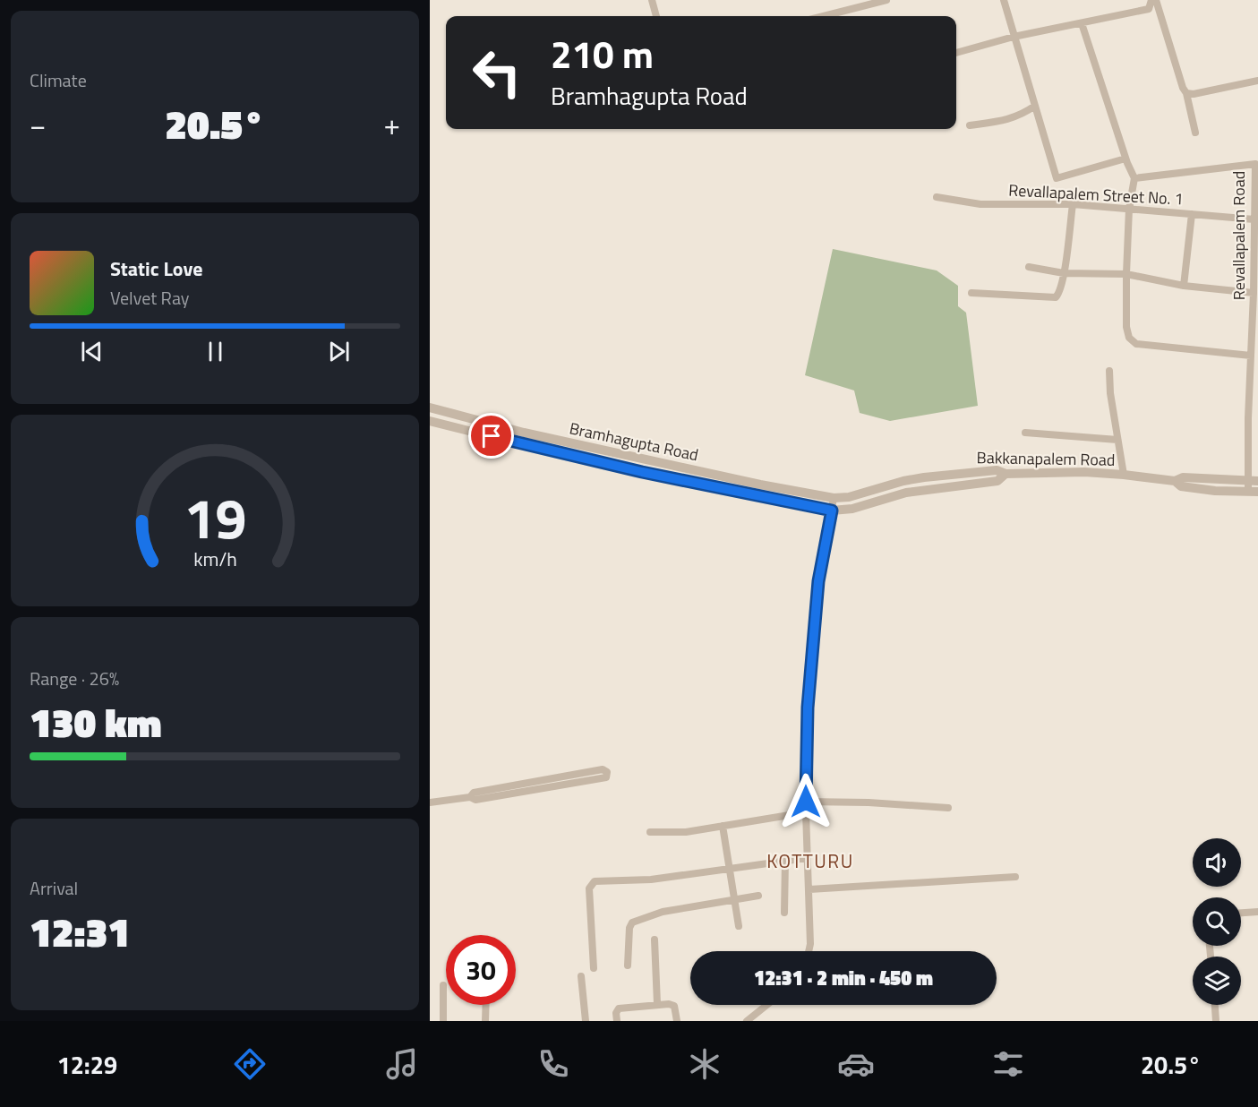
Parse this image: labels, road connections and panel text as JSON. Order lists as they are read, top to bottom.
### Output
{
  "streets": {
    "street": [
      "Revallapalem Street No. 1",
      "Revallapalem Road",
      "Bramhagupta Road",
      "Bakkanapalem Road"
    ]
  },
  "crossings": [
    ["Revallapalem Street No. 1", "Revallapalem Road"],
    ["Revallapalem Road", "Bakkanapalem Road"],
    ["Bramhagupta Road", "Bakkanapalem Road"]
  ],
  "districts": ["KOTTURU"],
  "page": {
    "tile": [
      "Climate",
      ["Range · 26%", "130 km"],
      ["Arrival", "12:31"]
    ],
    "turn": ["210 m", "Bramhagupta Road"],
    "heat": ["−", "20.5°", "+"],
    "song": ["Static Love", "Velvet Ray"],
    "limit": "30",
    "trip": "12:31 · 2 min · 450 m",
    "tabs": ["12:29", "20.5°"],
    "gauge": ["19", "km/h"]
  }
}
